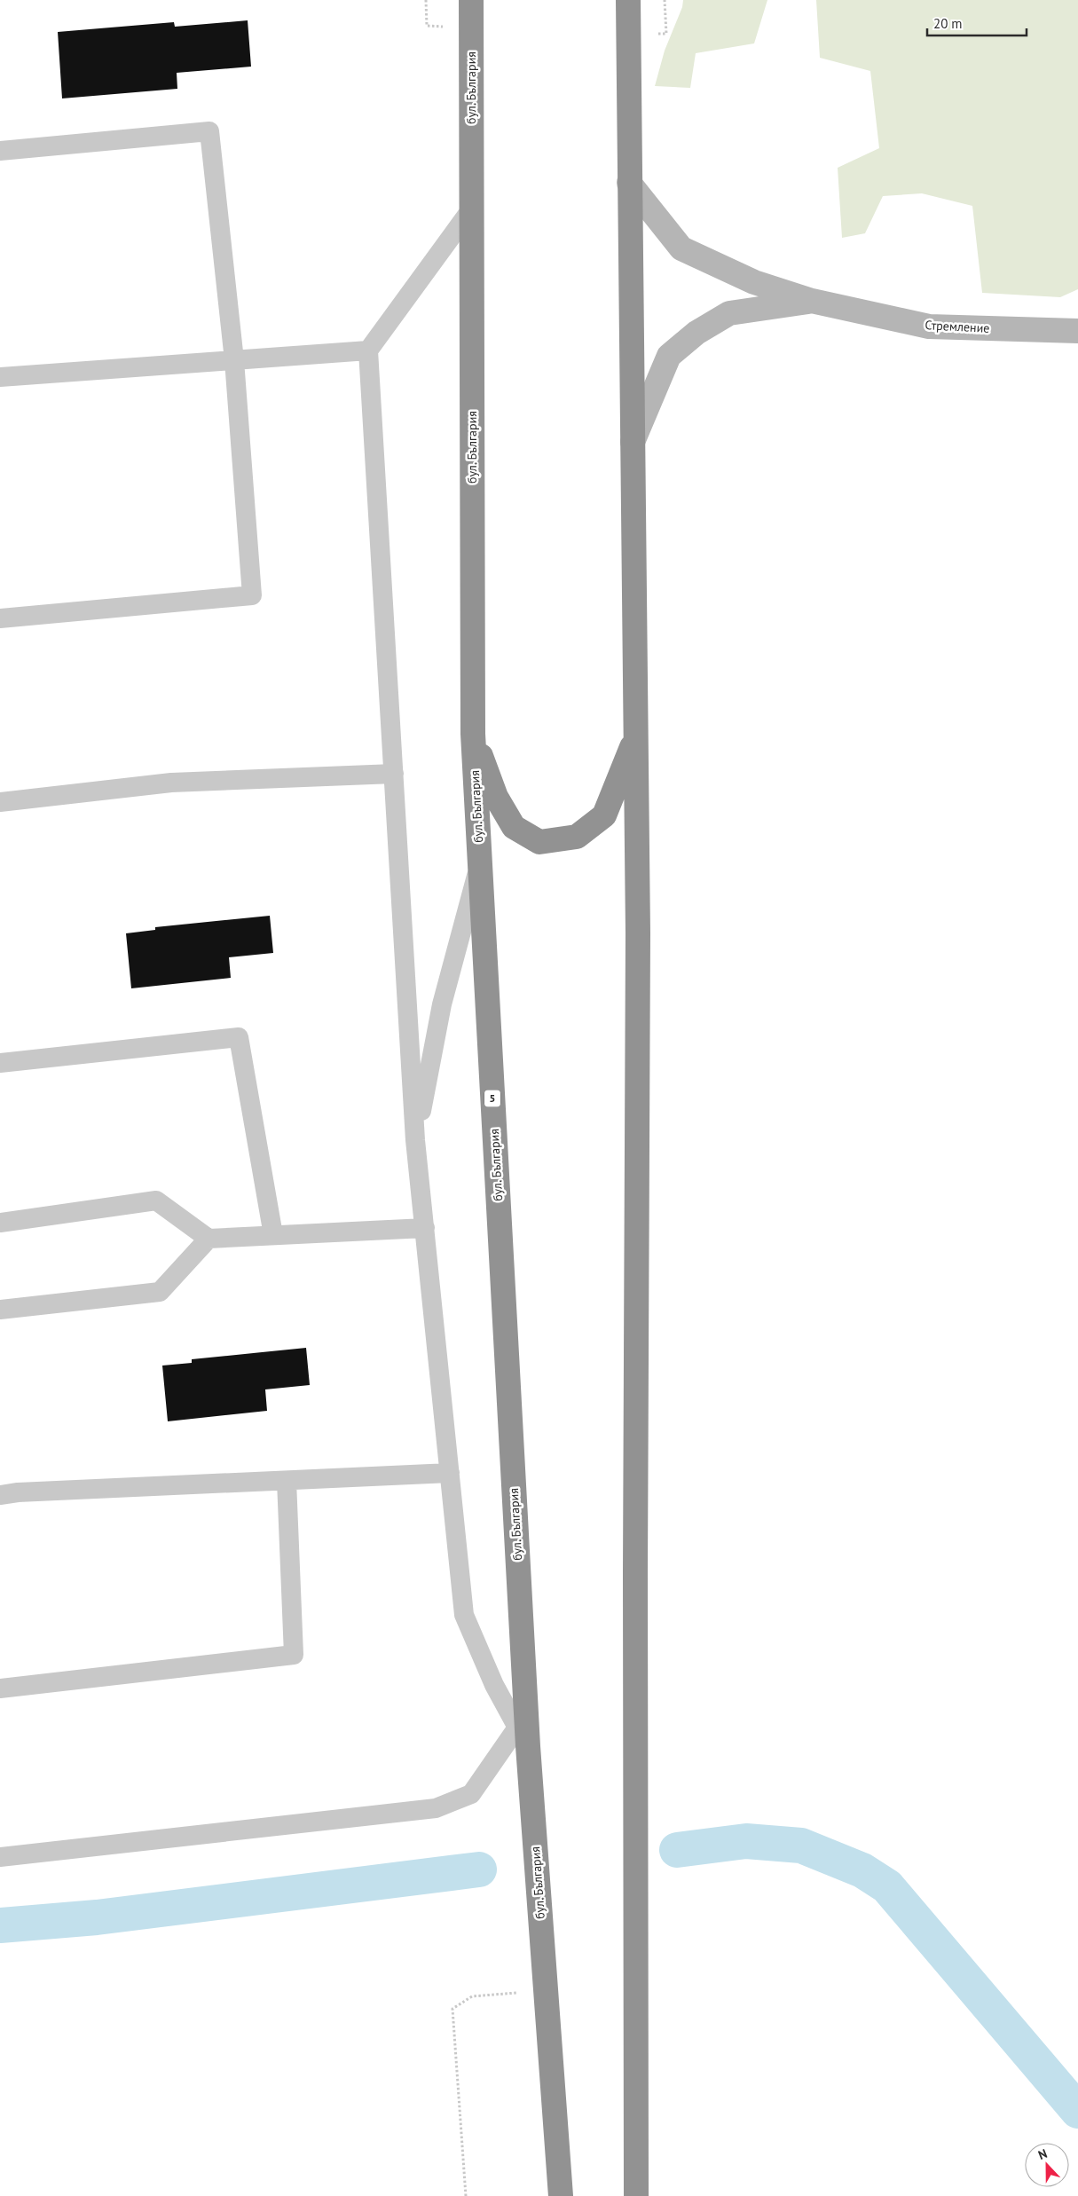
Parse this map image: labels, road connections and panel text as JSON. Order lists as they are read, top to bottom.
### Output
{
  "streets": {
    "highway": ["бул. България", "5"],
    "street": ["Стремление"]
  },
  "scale_bar": "20 m",
  "north": "top"
}
